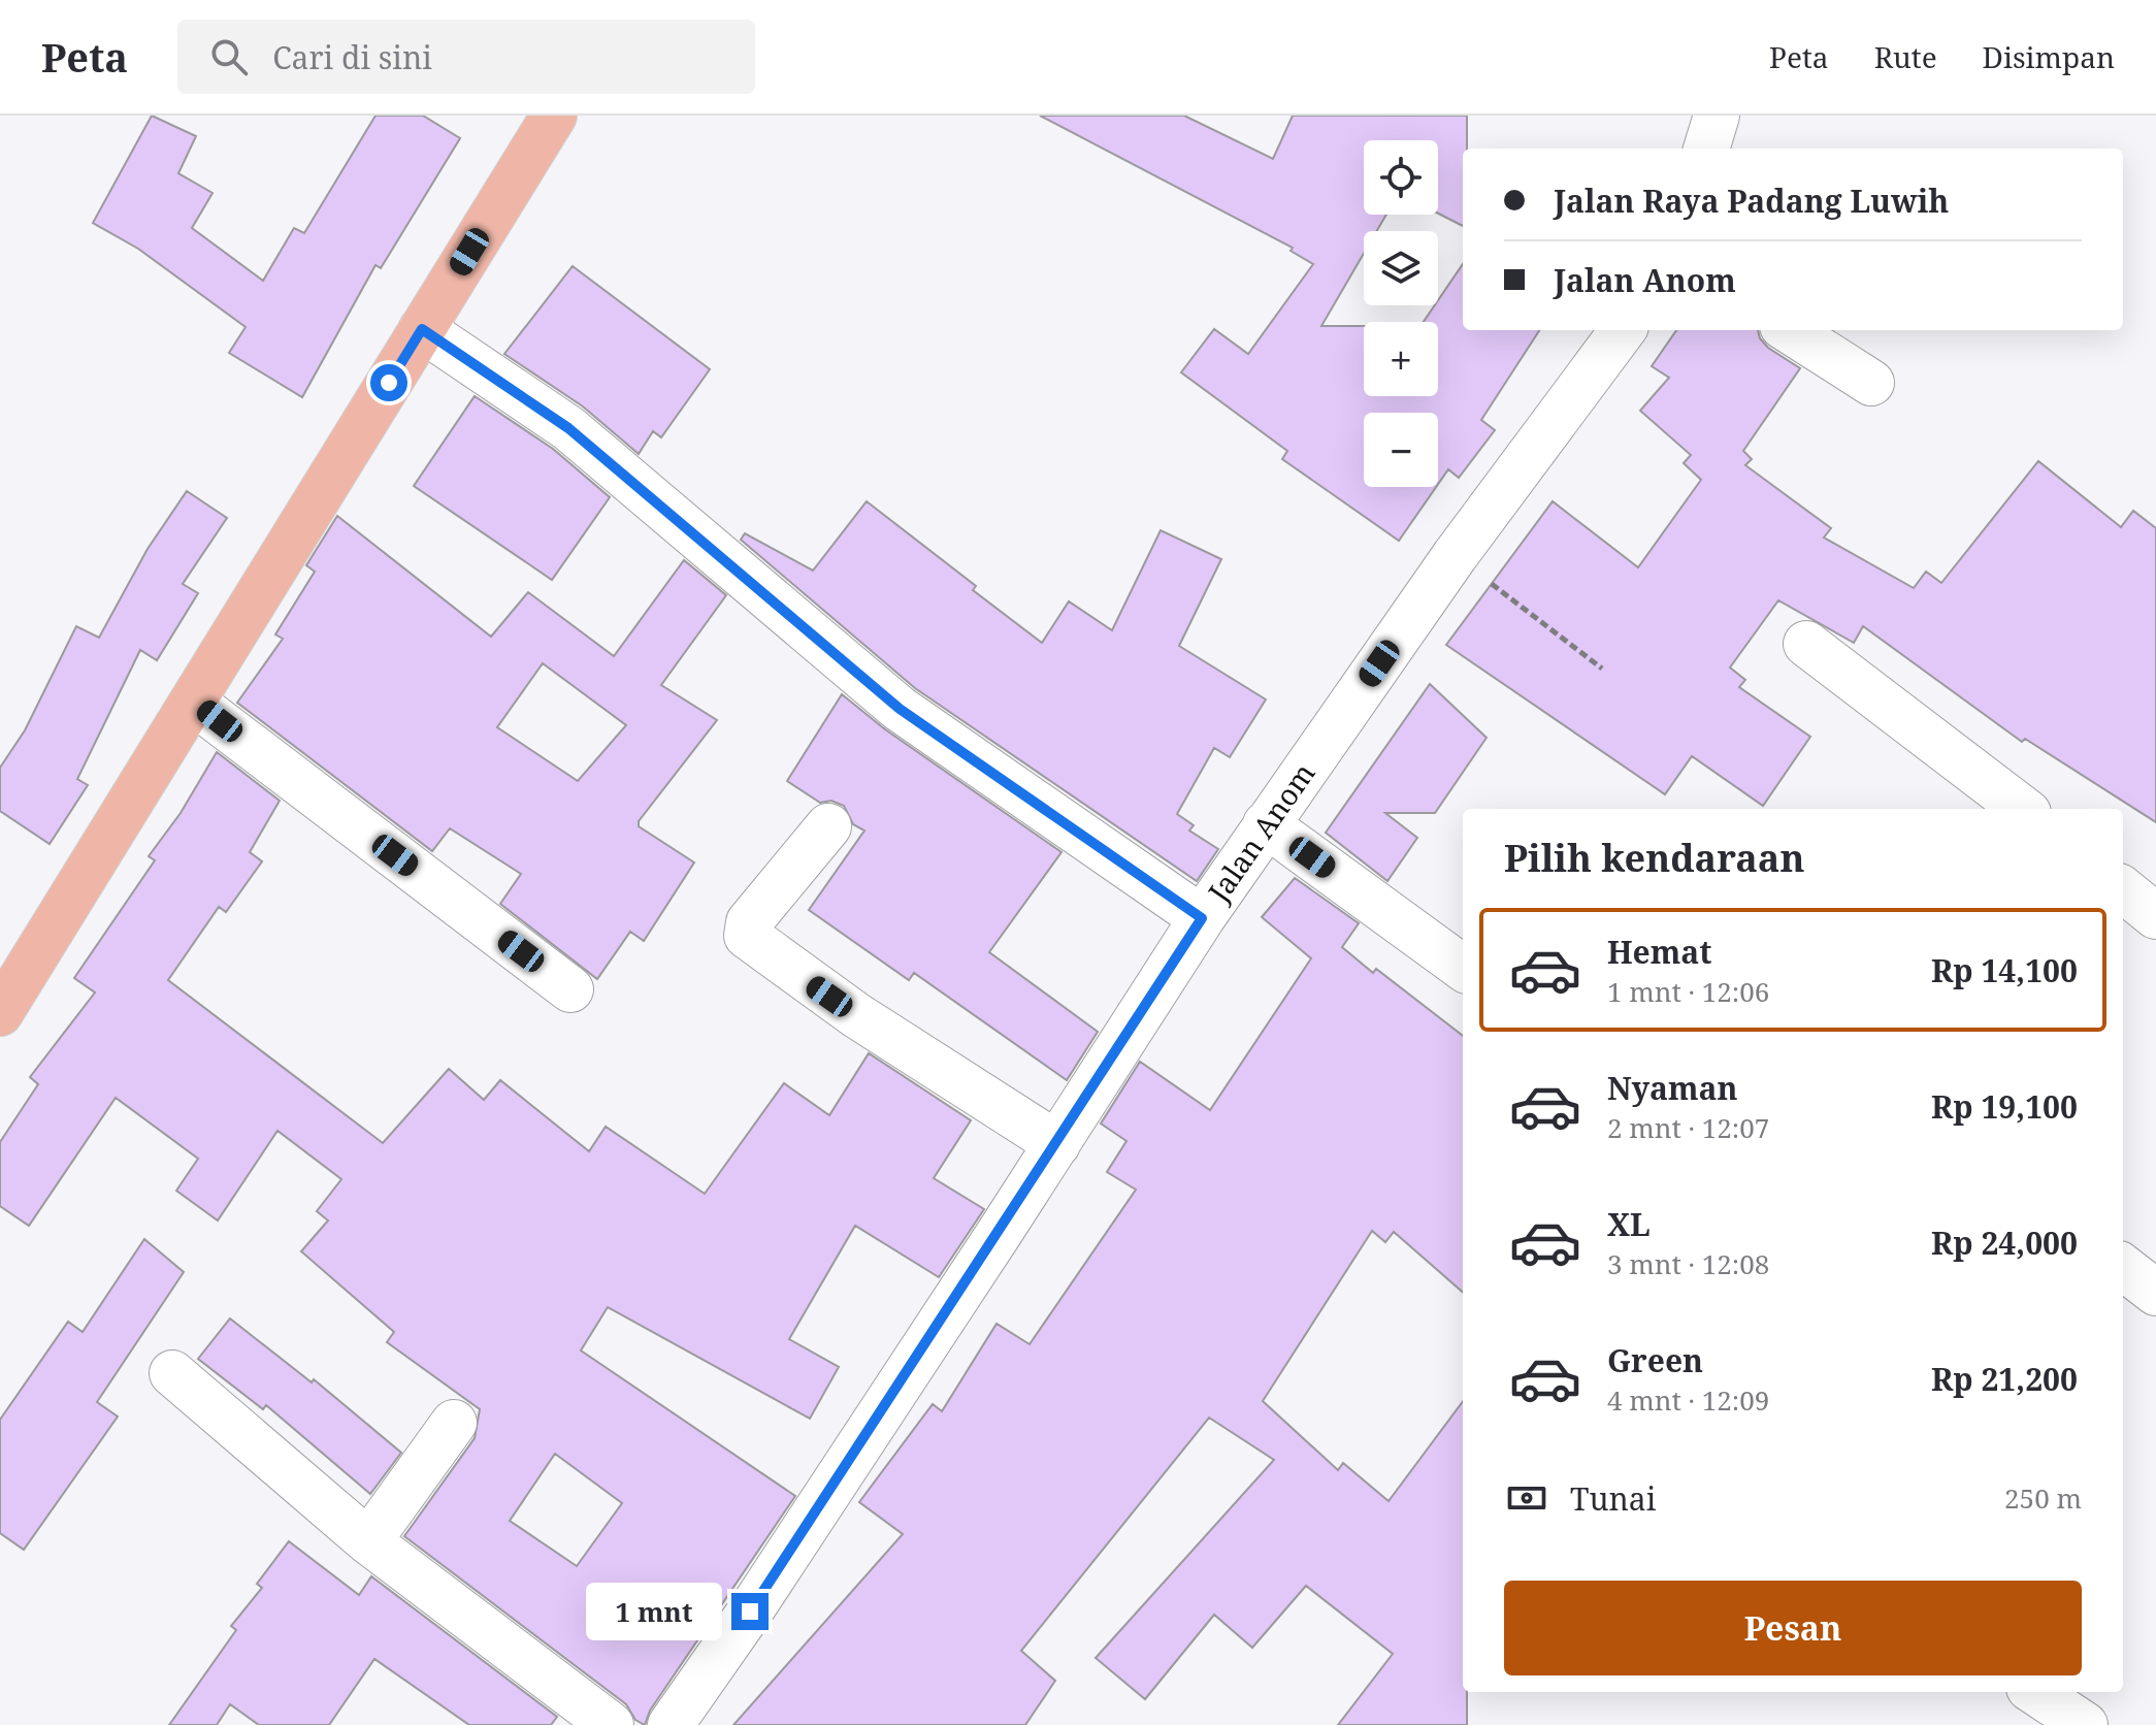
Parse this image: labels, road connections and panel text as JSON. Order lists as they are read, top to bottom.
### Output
{
  "streets": {
    "street": ["Jalan Anom"]
  },
  "page": {
    "header": "Peta",
    "search": "Cari di sini",
    "nav": ["Peta", "Rute", "Disimpan"],
    "map_buttons": ["+", "−"],
    "banner": ["Jalan Raya Padang Luwih", "Jalan Anom"],
    "heading": "Pilih kendaraan",
    "list": [
      {
        "name": "Hemat",
        "note": "1 mnt · 12:06",
        "value": "Rp 14,100"
      },
      {
        "name": "Nyaman",
        "note": "2 mnt · 12:07",
        "value": "Rp 19,100"
      },
      {
        "name": "XL",
        "note": "3 mnt · 12:08",
        "value": "Rp 24,000"
      },
      {
        "name": "Green",
        "note": "4 mnt · 12:09",
        "value": "Rp 21,200"
      }
    ],
    "pay": ["Tunai", "250 m"],
    "buttons": "Pesan",
    "bubble": "1 mnt"
  }
}
